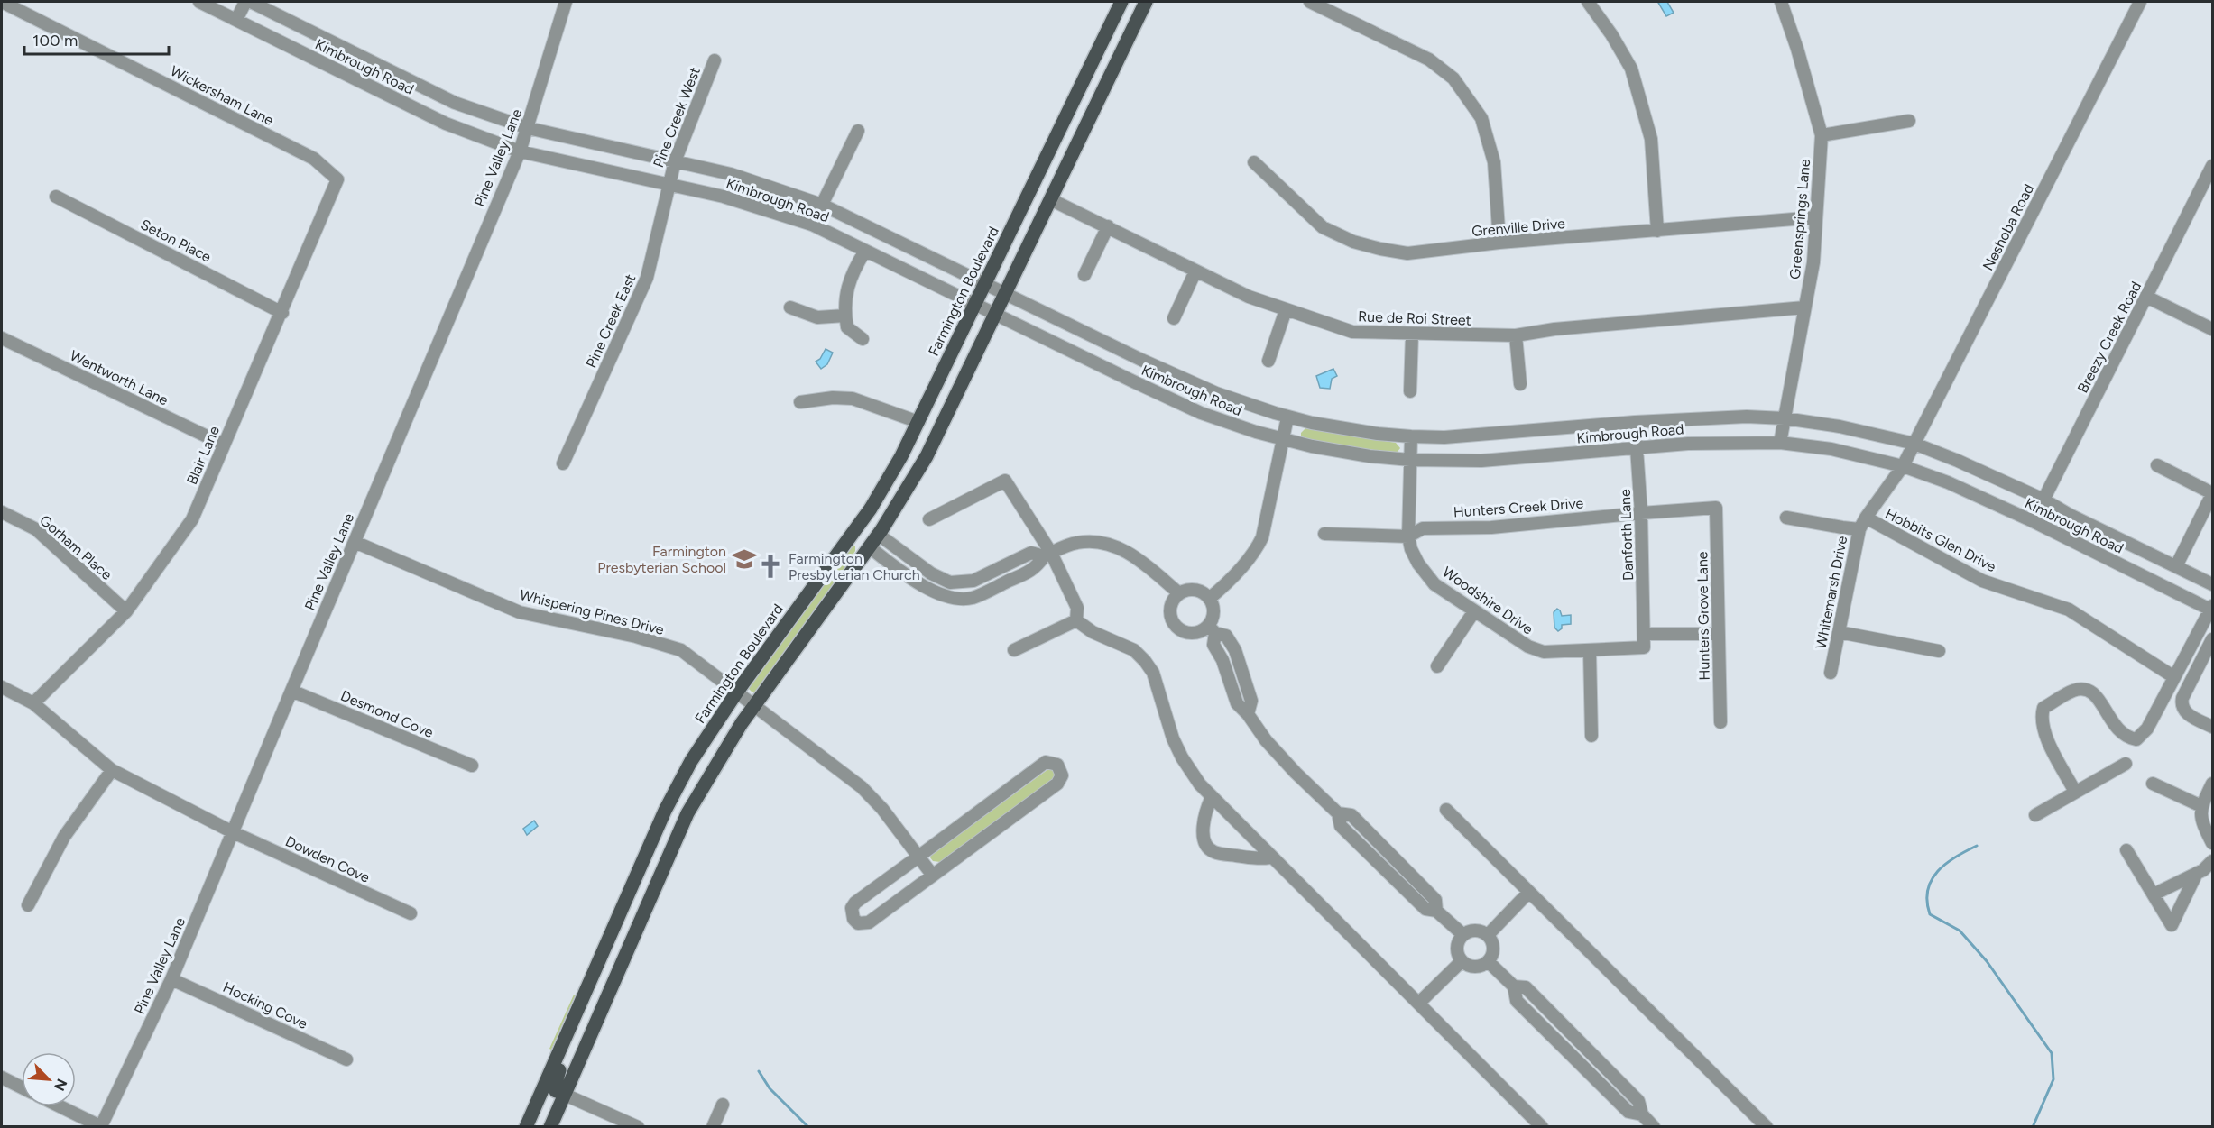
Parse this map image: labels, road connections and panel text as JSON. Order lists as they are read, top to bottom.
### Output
{
  "streets": {
    "main road": ["Farmington Boulevard"],
    "street": [
      "Kimbrough Road",
      "Wickersham Lane",
      "Pine Creek West",
      "Pine Valley Lane",
      "Greensprings Lane",
      "Grenville Drive",
      "Neshoba Road",
      "Seton Place",
      "Rue de Roi Street",
      "Pine Creek East",
      "Breezy Creek Road",
      "Wentworth Lane",
      "Blair Lane",
      "Hunters Creek Drive",
      "Danforth Lane",
      "Hobbits Glen Drive",
      "Gorham Place",
      "Whitemarsh Drive",
      "Woodshire Drive",
      "Whispering Pines Drive",
      "Hunters Grove Lane",
      "Desmond Cove",
      "Dowden Cove",
      "Hocking Cove"
    ]
  },
  "crossings": [
    ["Kimbrough Road", "Pine Creek West"],
    ["Kimbrough Road", "Pine Valley Lane"],
    ["Kimbrough Road", "Greensprings Lane"],
    ["Kimbrough Road", "Neshoba Road"],
    ["Kimbrough Road", "Farmington Boulevard"],
    ["Kimbrough Road", "Pine Creek East"],
    ["Kimbrough Road", "Breezy Creek Road"],
    ["Kimbrough Road", "Danforth Lane"],
    ["Kimbrough Road", "Whitemarsh Drive"],
    ["Kimbrough Road", "Woodshire Drive"],
    ["Wickersham Lane", "Blair Lane"],
    ["Pine Creek West", "Pine Creek East"],
    ["Pine Valley Lane", "Whispering Pines Drive"],
    ["Pine Valley Lane", "Desmond Cove"],
    ["Pine Valley Lane", "Dowden Cove"],
    ["Pine Valley Lane", "Hocking Cove"],
    ["Greensprings Lane", "Grenville Drive"],
    ["Greensprings Lane", "Rue de Roi Street"],
    ["Neshoba Road", "Whitemarsh Drive"],
    ["Seton Place", "Blair Lane"],
    ["Farmington Boulevard", "Rue de Roi Street"],
    ["Farmington Boulevard", "Whispering Pines Drive"],
    ["Wentworth Lane", "Blair Lane"],
    ["Blair Lane", "Gorham Place"],
    ["Blair Lane", "Dowden Cove"],
    ["Hunters Creek Drive", "Danforth Lane"],
    ["Hunters Creek Drive", "Woodshire Drive"],
    ["Hunters Creek Drive", "Hunters Grove Lane"],
    ["Danforth Lane", "Woodshire Drive"],
    ["Hobbits Glen Drive", "Whitemarsh Drive"]
  ],
  "places": {
    "school or university": ["Farmington Presbyterian School"],
    "church": ["Farmington Presbyterian Church"]
  },
  "scale_bar": "100 m",
  "north": "bottom right"
}
